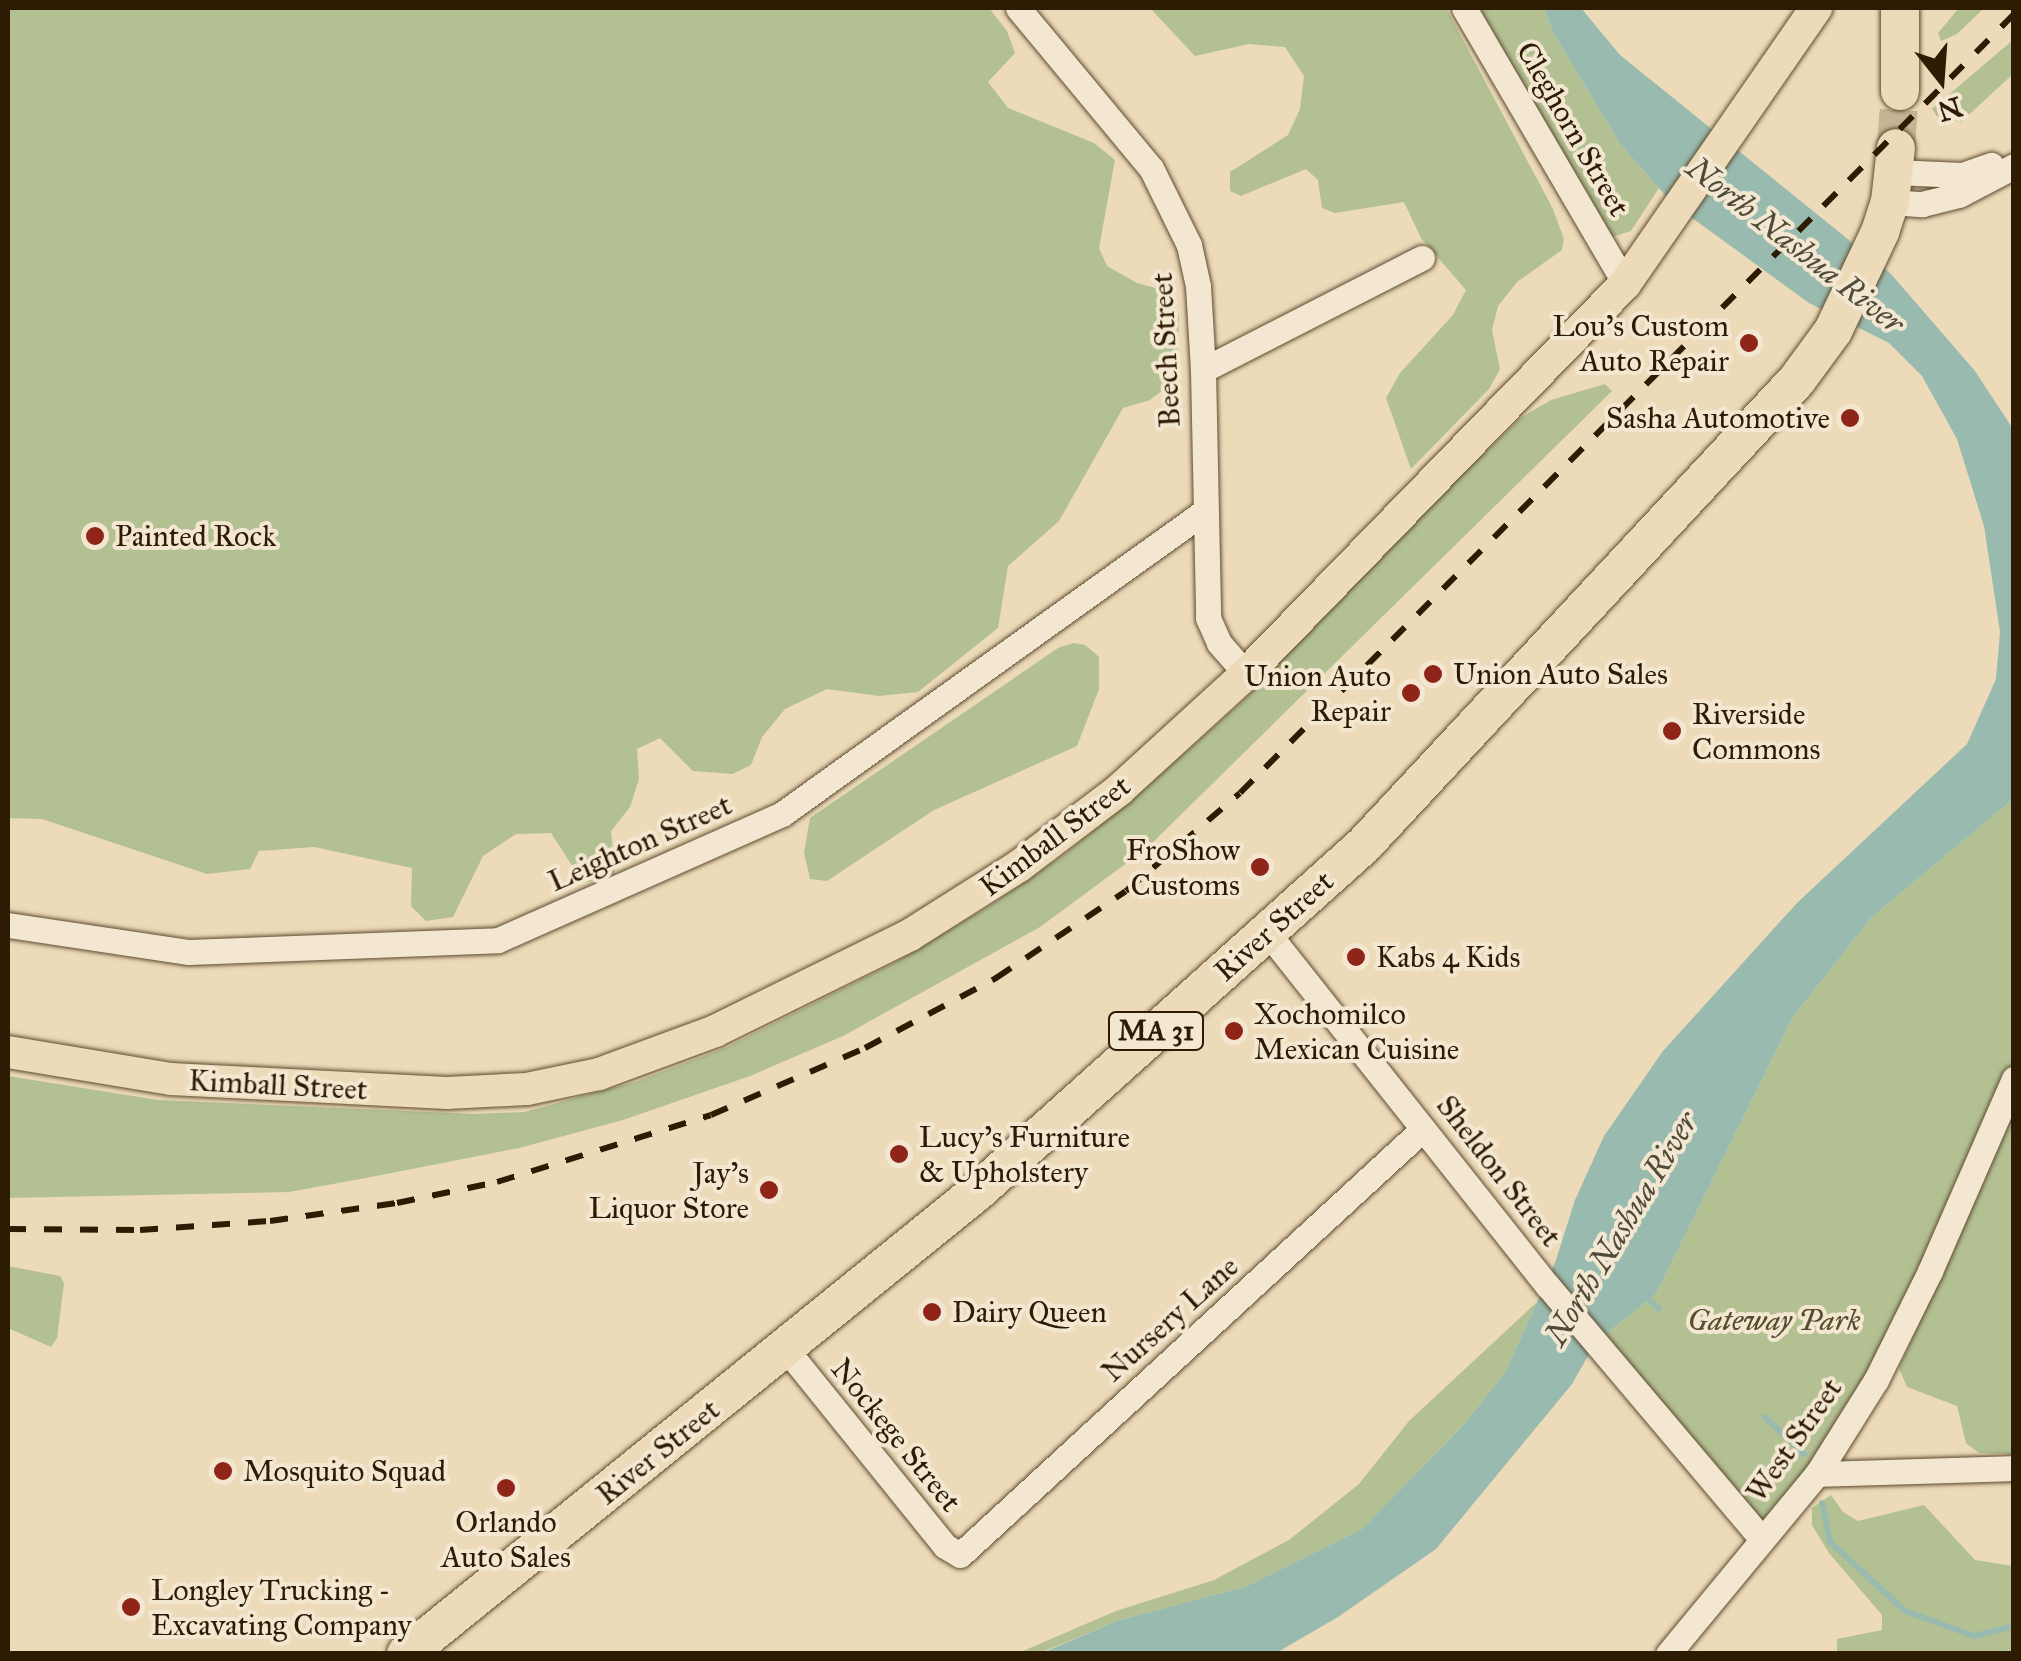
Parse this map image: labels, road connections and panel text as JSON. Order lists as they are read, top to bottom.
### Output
{
  "streets": {
    "highway": ["River Street", "MA 31"],
    "main road": ["Kimball Street"],
    "street": [
      "Cleghorn Street",
      "Beech Street",
      "Leighton Street",
      "Sheldon Street",
      "Nursery Lane",
      "Nockege Street",
      "West Street"
    ]
  },
  "crossings": [
    ["Cleghorn Street", "Kimball Street"],
    ["Beech Street", "Kimball Street"],
    ["Beech Street", "Leighton Street"],
    ["River Street", "Sheldon Street"],
    ["River Street", "Nockege Street"],
    ["Sheldon Street", "Nursery Lane"],
    ["Sheldon Street", "West Street"],
    ["Nursery Lane", "Nockege Street"]
  ],
  "water": ["North Nashua River"],
  "parks": ["Gateway Park"],
  "places": [
    "Lou's Custom Auto Repair",
    "Sasha Automotive",
    "Painted Rock",
    "Union Auto Sales",
    "Union Auto Repair",
    "Riverside Commons",
    "FroShow Customs",
    "Kabs 4 Kids",
    "Xochomilco Mexican Cuisine",
    "Lucy's Furniture & Upholstery",
    "Jay's Liquor Store",
    "Dairy Queen",
    "Mosquito Squad",
    "Orlando Auto Sales",
    "Longley Trucking - Excavating Company"
  ],
  "north": "bottom"
}
